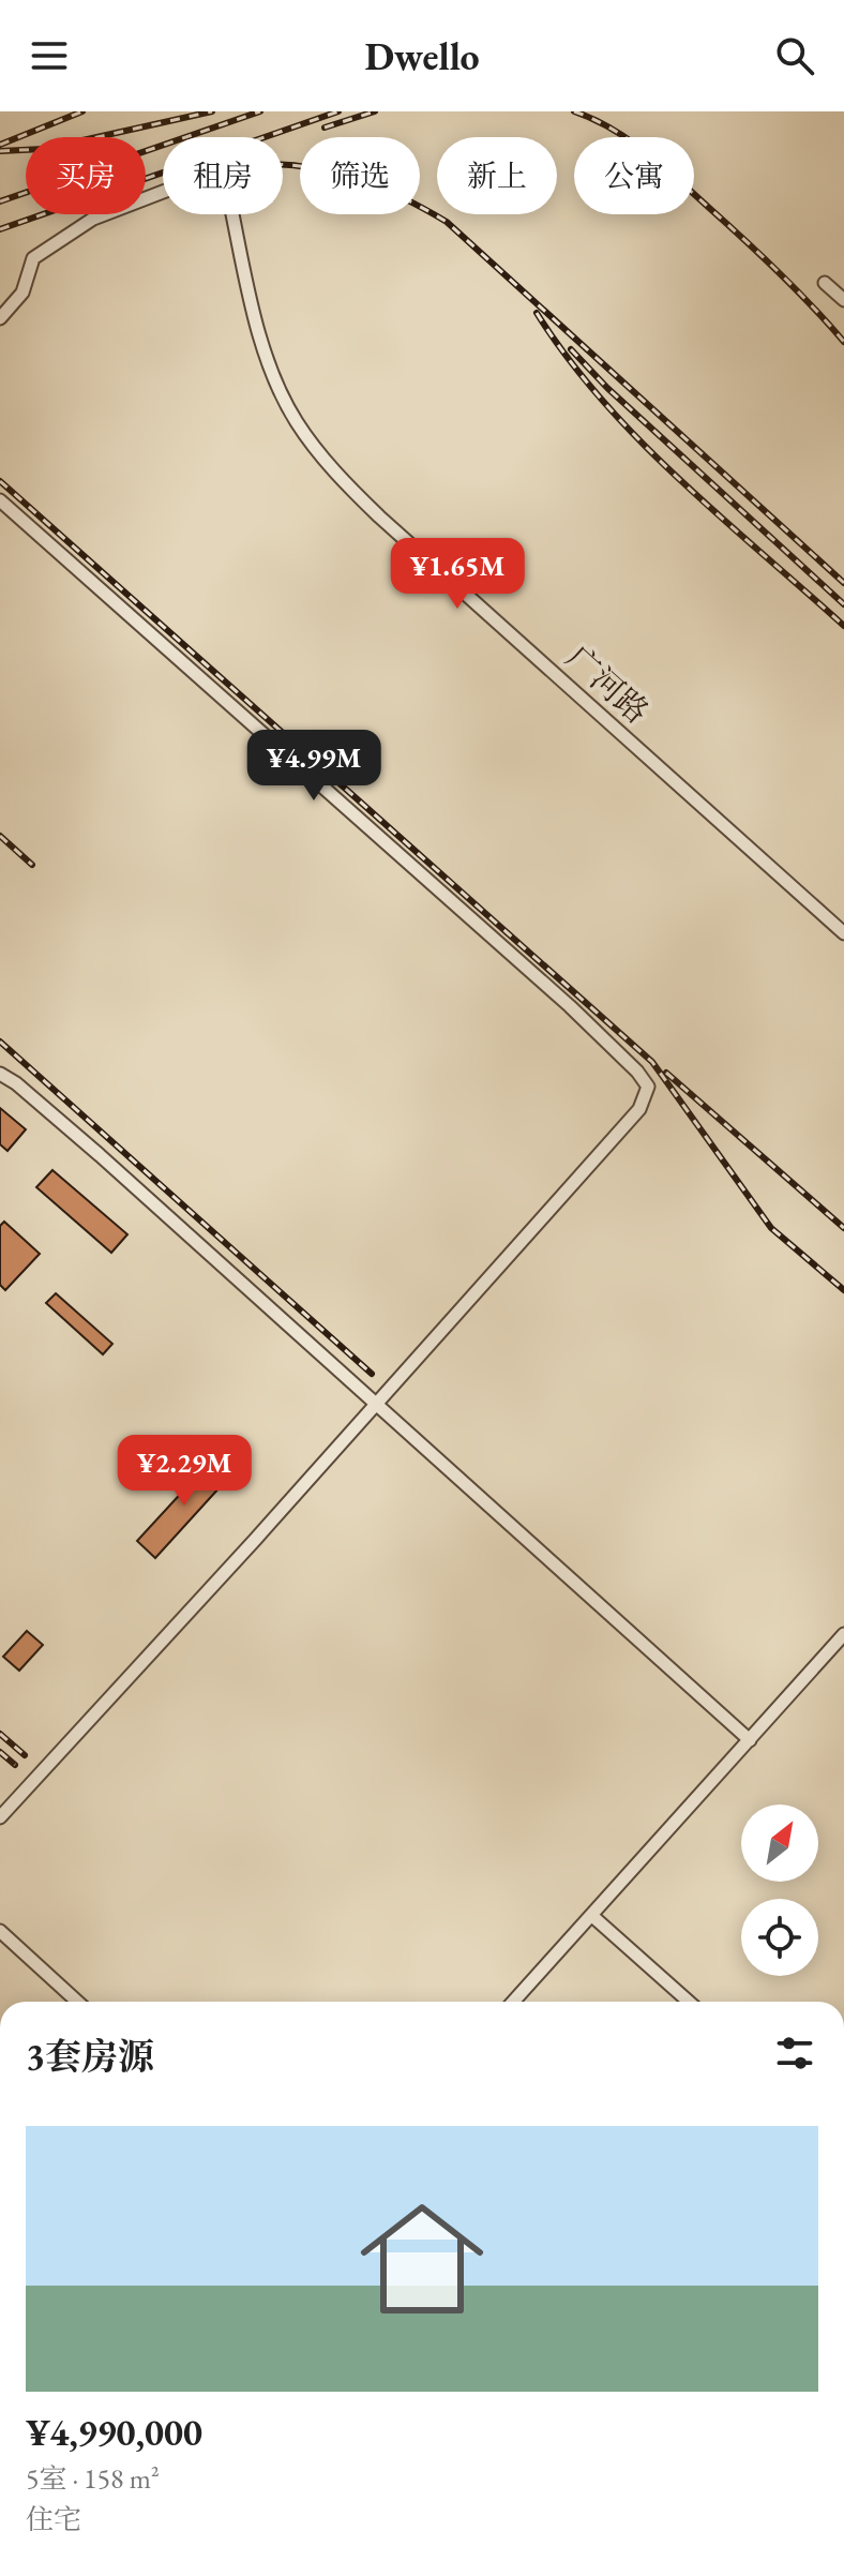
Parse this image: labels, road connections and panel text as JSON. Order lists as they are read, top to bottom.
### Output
{
  "streets": {
    "street": ["广河路"]
  },
  "north": "top right",
  "page": {
    "header": "Dwello",
    "chip": [
      "买房",
      "租房",
      "筛选",
      "新上",
      "公寓"
    ],
    "price": ["¥1.65M", "¥4.99M", "¥2.29M"],
    "heading": "3套房源",
    "list": [
      {
        "name": "¥4,990,000",
        "note": "5室 · 158 m² · 住宅"
      }
    ]
  }
}
